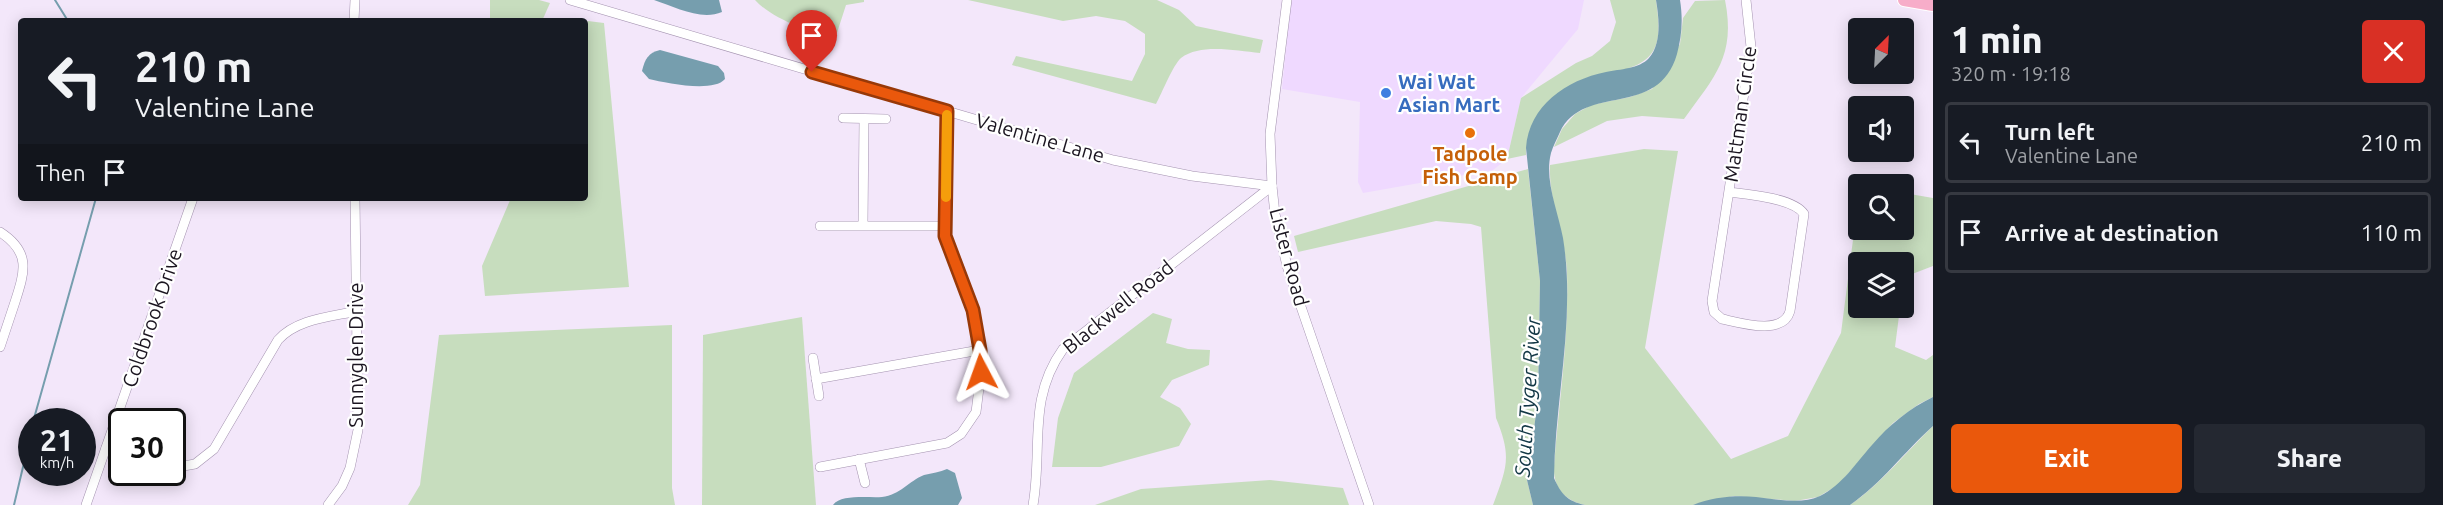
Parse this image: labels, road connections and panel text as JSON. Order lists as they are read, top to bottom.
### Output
{
  "streets": {
    "street": [
      "Mattman Circle",
      "Valentine Lane",
      "Lister Road",
      "Blackwell Road",
      "Coldbrook Drive",
      "Sunnyglen Drive"
    ]
  },
  "crossings": [
    ["Valentine Lane", "Lister Road"],
    ["Valentine Lane", "Blackwell Road"],
    ["Lister Road", "Blackwell Road"]
  ],
  "water": ["South Tyger River"],
  "places": ["Wai Wat Asian Mart", "Tadpole Fish Camp"],
  "north": "top right",
  "page": {
    "heading": ["1 min", "320 m · 19:18"],
    "turn": ["210 m", "Valentine Lane"],
    "list": [
      {
        "name": "Turn left",
        "note": "Valentine Lane",
        "value": "210 m"
      },
      {
        "name": "Arrive at destination",
        "value": "110 m"
      }
    ],
    "then": "Then",
    "speed": "21 km/h",
    "limit": "30",
    "buttons": ["Exit", "Share"]
  }
}
